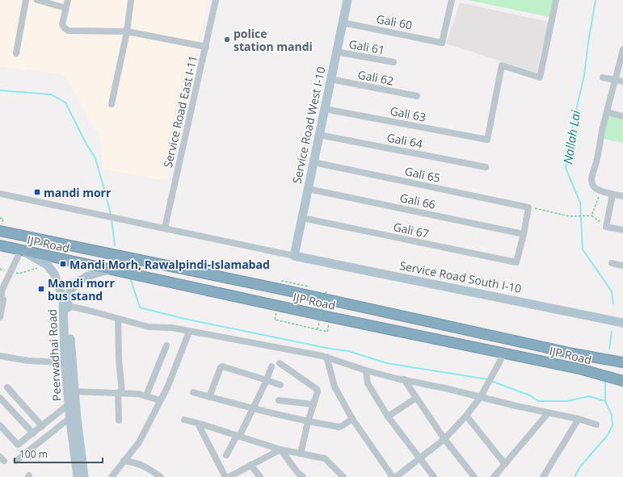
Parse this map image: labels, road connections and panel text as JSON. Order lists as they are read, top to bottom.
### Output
{
  "streets": {
    "highway": ["IJP Road"],
    "main road": ["Service Road West I-10", "Service Road South I-10", "Peerwadhai Road"],
    "street": [
      "Gali 60",
      "Gali 61",
      "Gali 62",
      "Service Road East I-11",
      "Gali 63",
      "Gali 64",
      "Gali 65",
      "Gali 66",
      "Gali 67"
    ]
  },
  "crossings": [
    ["Gali 60", "Service Road West I-10"],
    ["Gali 61", "Service Road West I-10"],
    ["Gali 62", "Service Road West I-10"],
    ["Gali 63", "Service Road West I-10"],
    ["Service Road West I-10", "Gali 64"],
    ["Service Road West I-10", "Gali 65"],
    ["Service Road West I-10", "Gali 66"],
    ["Service Road West I-10", "Gali 67"],
    ["Service Road West I-10", "Service Road South I-10"],
    ["Gali 66", "Gali 67"],
    ["IJP Road", "Peerwadhai Road"]
  ],
  "water": ["Nallah Lai"],
  "places": {
    "other": ["police station mandi"],
    "transit": ["mandi morr", "Mandi Morh, Rawalpindi-Islamabad", "Mandi morr bus stand"]
  },
  "scale_bar": "100 m"
}
